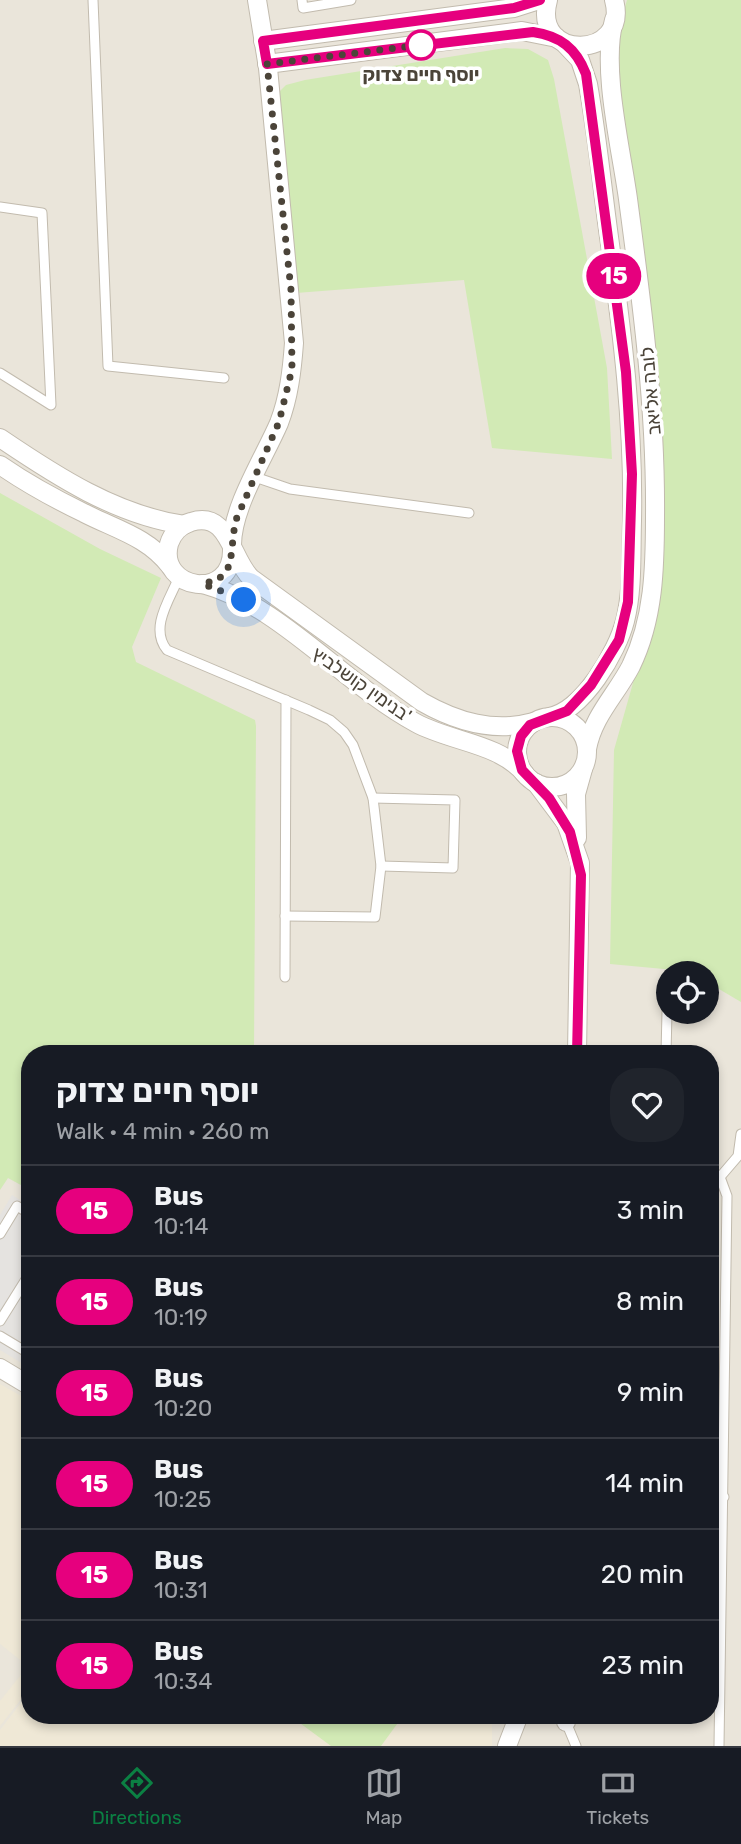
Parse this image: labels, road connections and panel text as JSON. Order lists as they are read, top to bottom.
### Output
{
  "streets": {
    "street": ["לובה אליאב", "בנימין קושלביץ'"]
  },
  "crossings": [
    ["לובה אליאב", "בנימין קושלביץ'"]
  ],
  "places": ["יוסף חיים צדוק"],
  "lines": ["bus line 15"],
  "page": {
    "on_map": "15",
    "heading": ["יוסף חיים צדוק", "Walk · 4 min · 260 m"],
    "list": [
      {
        "mark": "15",
        "name": "Bus",
        "note": "10:14",
        "value": "3 min"
      },
      {
        "mark": "15",
        "name": "Bus",
        "note": "10:19",
        "value": "8 min"
      },
      {
        "mark": "15",
        "name": "Bus",
        "note": "10:20",
        "value": "9 min"
      },
      {
        "mark": "15",
        "name": "Bus",
        "note": "10:25",
        "value": "14 min"
      },
      {
        "mark": "15",
        "name": "Bus",
        "note": "10:31",
        "value": "20 min"
      },
      {
        "mark": "15",
        "name": "Bus",
        "note": "10:34",
        "value": "23 min"
      }
    ],
    "tabs": ["Directions", "Map", "Tickets"]
  }
}
